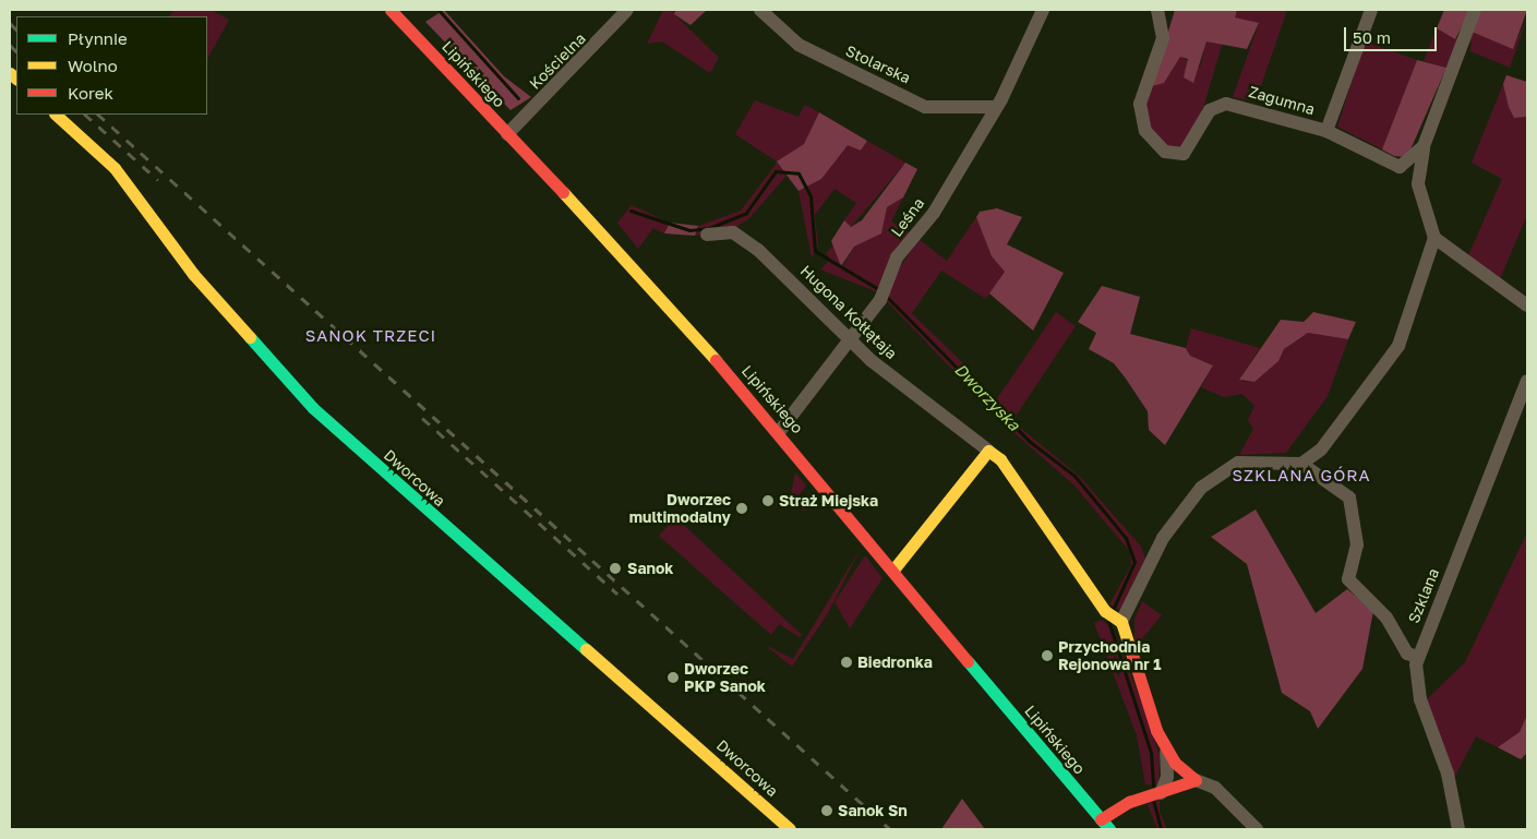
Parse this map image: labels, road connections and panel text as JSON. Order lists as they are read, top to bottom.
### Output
{
  "streets": {
    "main road": ["Lipińskiego", "Hugona Kołłątaja", "Dworcowa"],
    "street": [
      "Kościelna",
      "Stolarska",
      "Zagumna",
      "Leśna",
      "Szklana"
    ]
  },
  "crossings": [
    ["Kościelna", "Lipińskiego"],
    ["Stolarska", "Leśna"],
    ["Lipińskiego", "Leśna"],
    ["Leśna", "Hugona Kołłątaja"]
  ],
  "districts": ["SANOK TRZECI", "SZKLANA GÓRA"],
  "water": ["Dworzyska"],
  "places": [
    "Straż Miejska",
    "Dworzec multimodalny",
    "Sanok",
    "Przychodnia Rejonowa nr 1",
    "Biedronka",
    "Dworzec PKP Sanok",
    "Sanok Sn"
  ],
  "legend": ["Płynnie", "Wolno", "Korek"],
  "scale_bar": "50 m"
}
